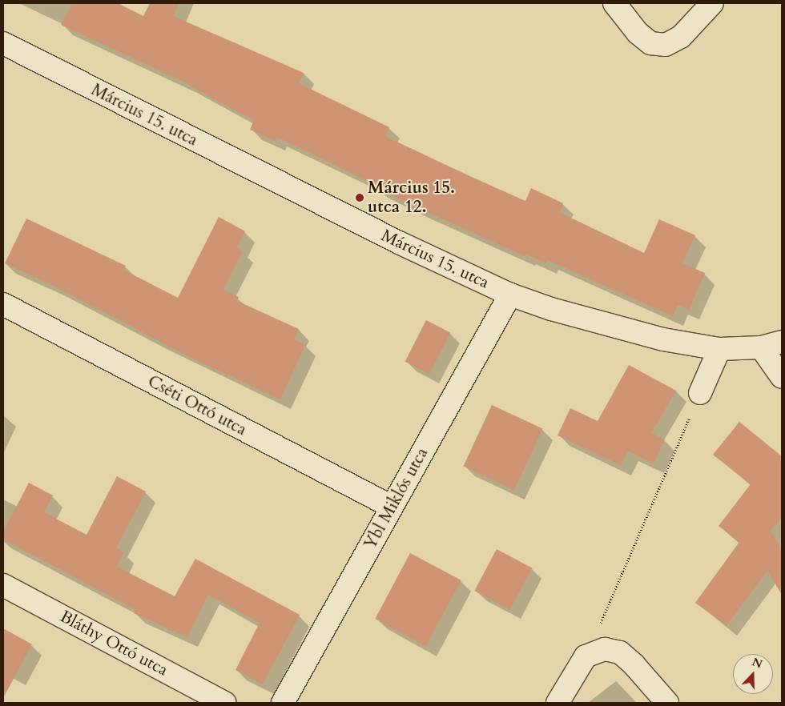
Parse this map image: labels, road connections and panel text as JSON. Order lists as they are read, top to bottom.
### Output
{
  "streets": {
    "street": [
      "Március 15. utca",
      "Cséti Ottó utca",
      "Ybl Miklós utca",
      "Bláthy Ottó utca"
    ]
  },
  "crossings": [
    ["Március 15. utca", "Ybl Miklós utca"],
    ["Cséti Ottó utca", "Ybl Miklós utca"]
  ],
  "places": ["Március 15. utca 12."],
  "north": "top"
}
